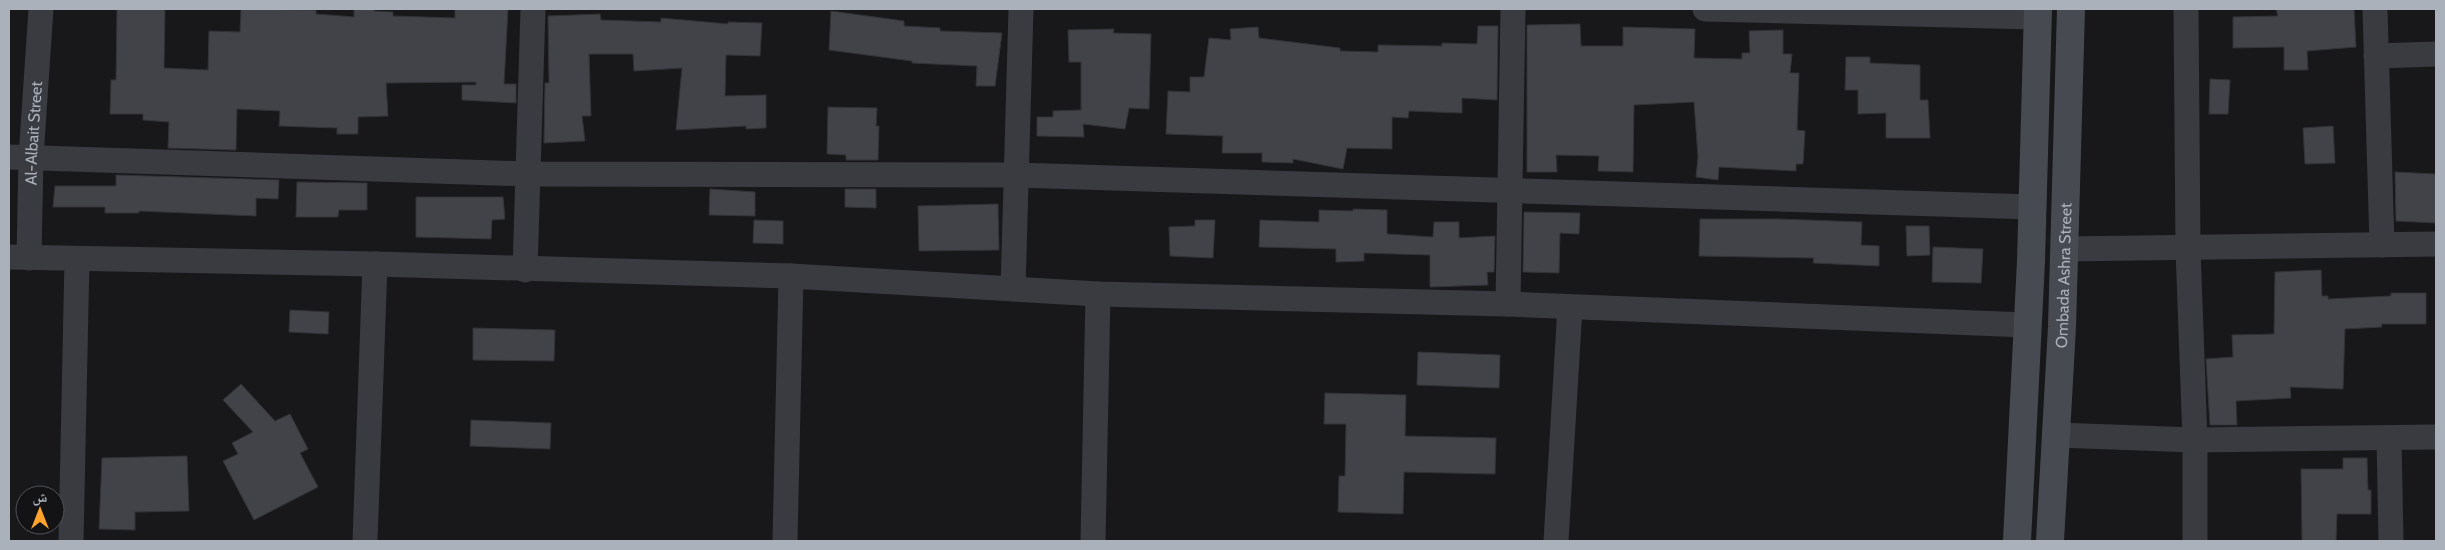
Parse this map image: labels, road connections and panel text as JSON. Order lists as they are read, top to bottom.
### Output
{
  "streets": {
    "main road": ["Ombada Ashra Street"],
    "street": ["Al-Albait Street"]
  },
  "north": "top"
}
